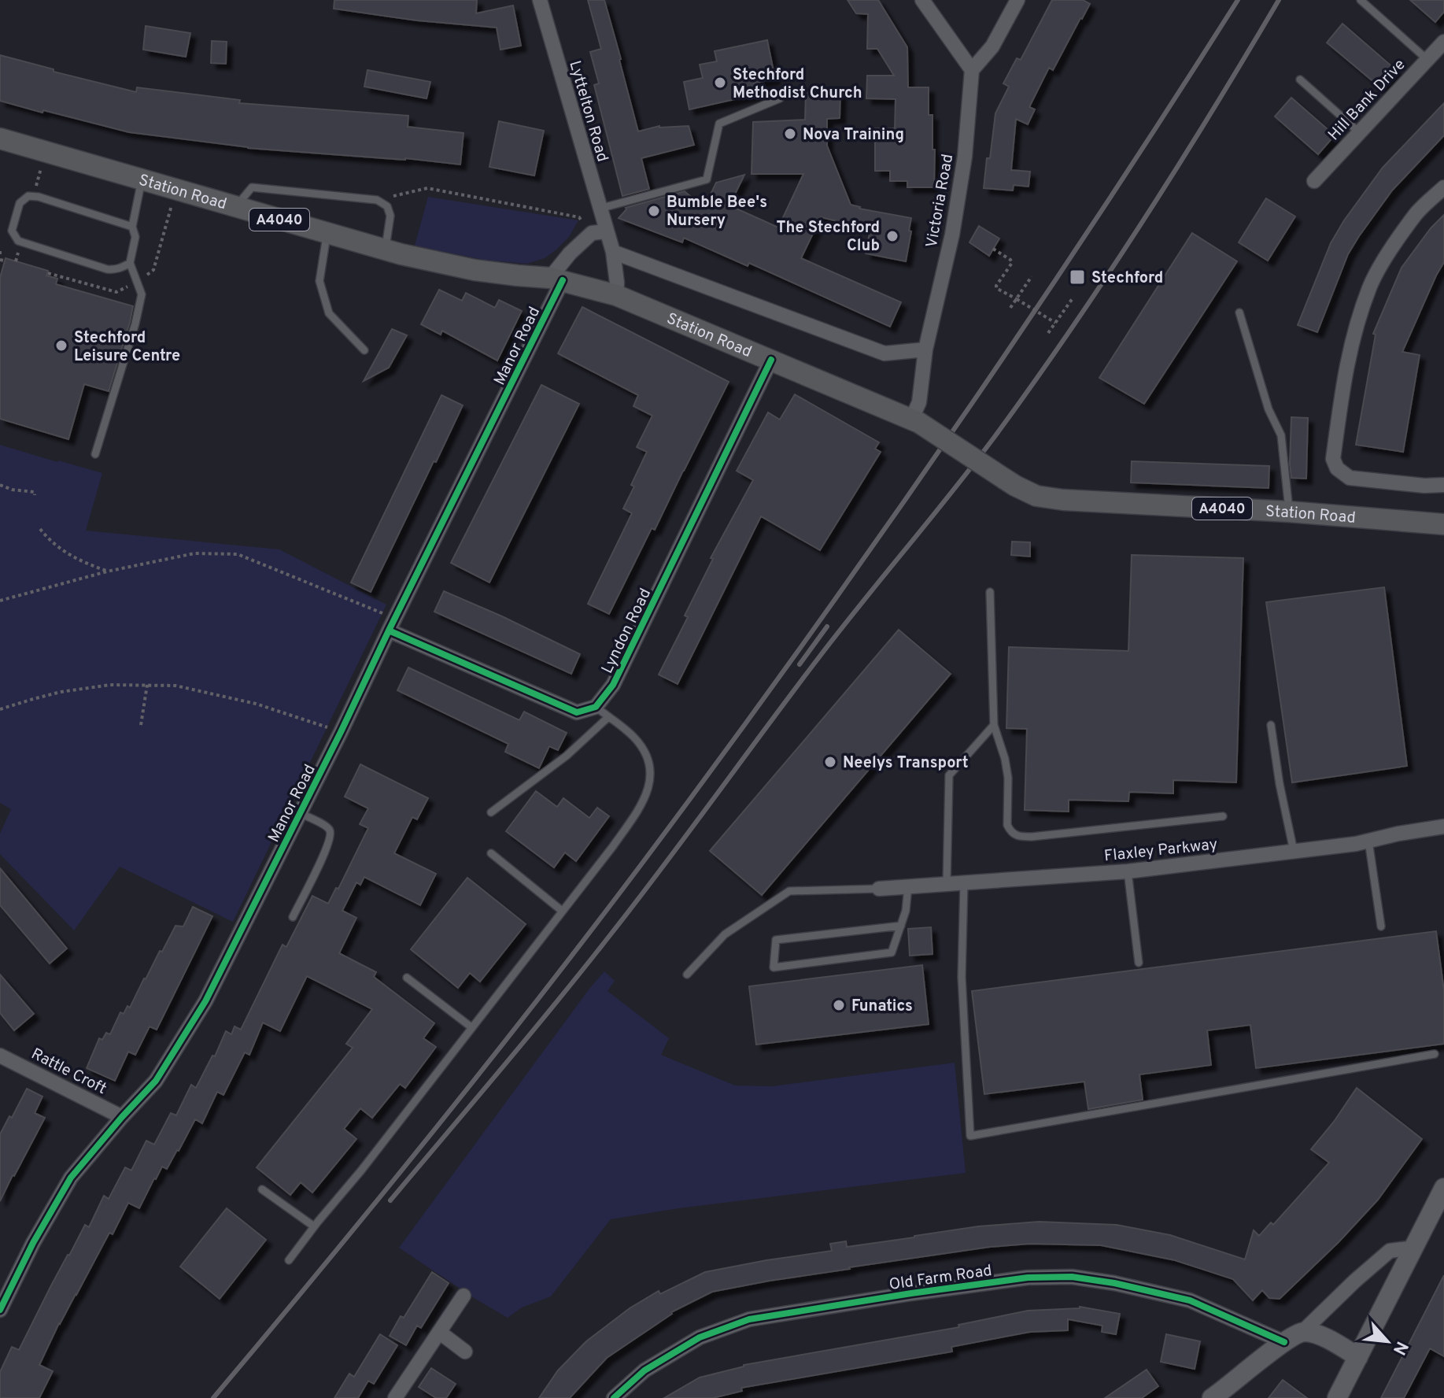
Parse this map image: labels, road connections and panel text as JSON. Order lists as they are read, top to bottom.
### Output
{
  "streets": {
    "main road": ["Station Road", "A4040"],
    "street": [
      "Hill Bank Drive",
      "Lyttelton Road",
      "Victoria Road",
      "Manor Road",
      "Lyndon Road",
      "Flaxley Parkway",
      "Rattle Croft",
      "Old Farm Road"
    ]
  },
  "crossings": [
    ["Lyttelton Road", "Station Road"],
    ["Station Road", "Victoria Road"],
    ["Station Road", "Manor Road"],
    ["Station Road", "Lyndon Road"],
    ["Manor Road", "Rattle Croft"]
  ],
  "places": {
    "other": [
      "Stechford Methodist Church",
      "Nova Training",
      "Bumble Bee's Nursery",
      "The Stechford Club",
      "Stechford Leisure Centre",
      "Neelys Transport",
      "Funatics"
    ],
    "transit": ["Stechford"]
  },
  "north": "bottom right"
}
